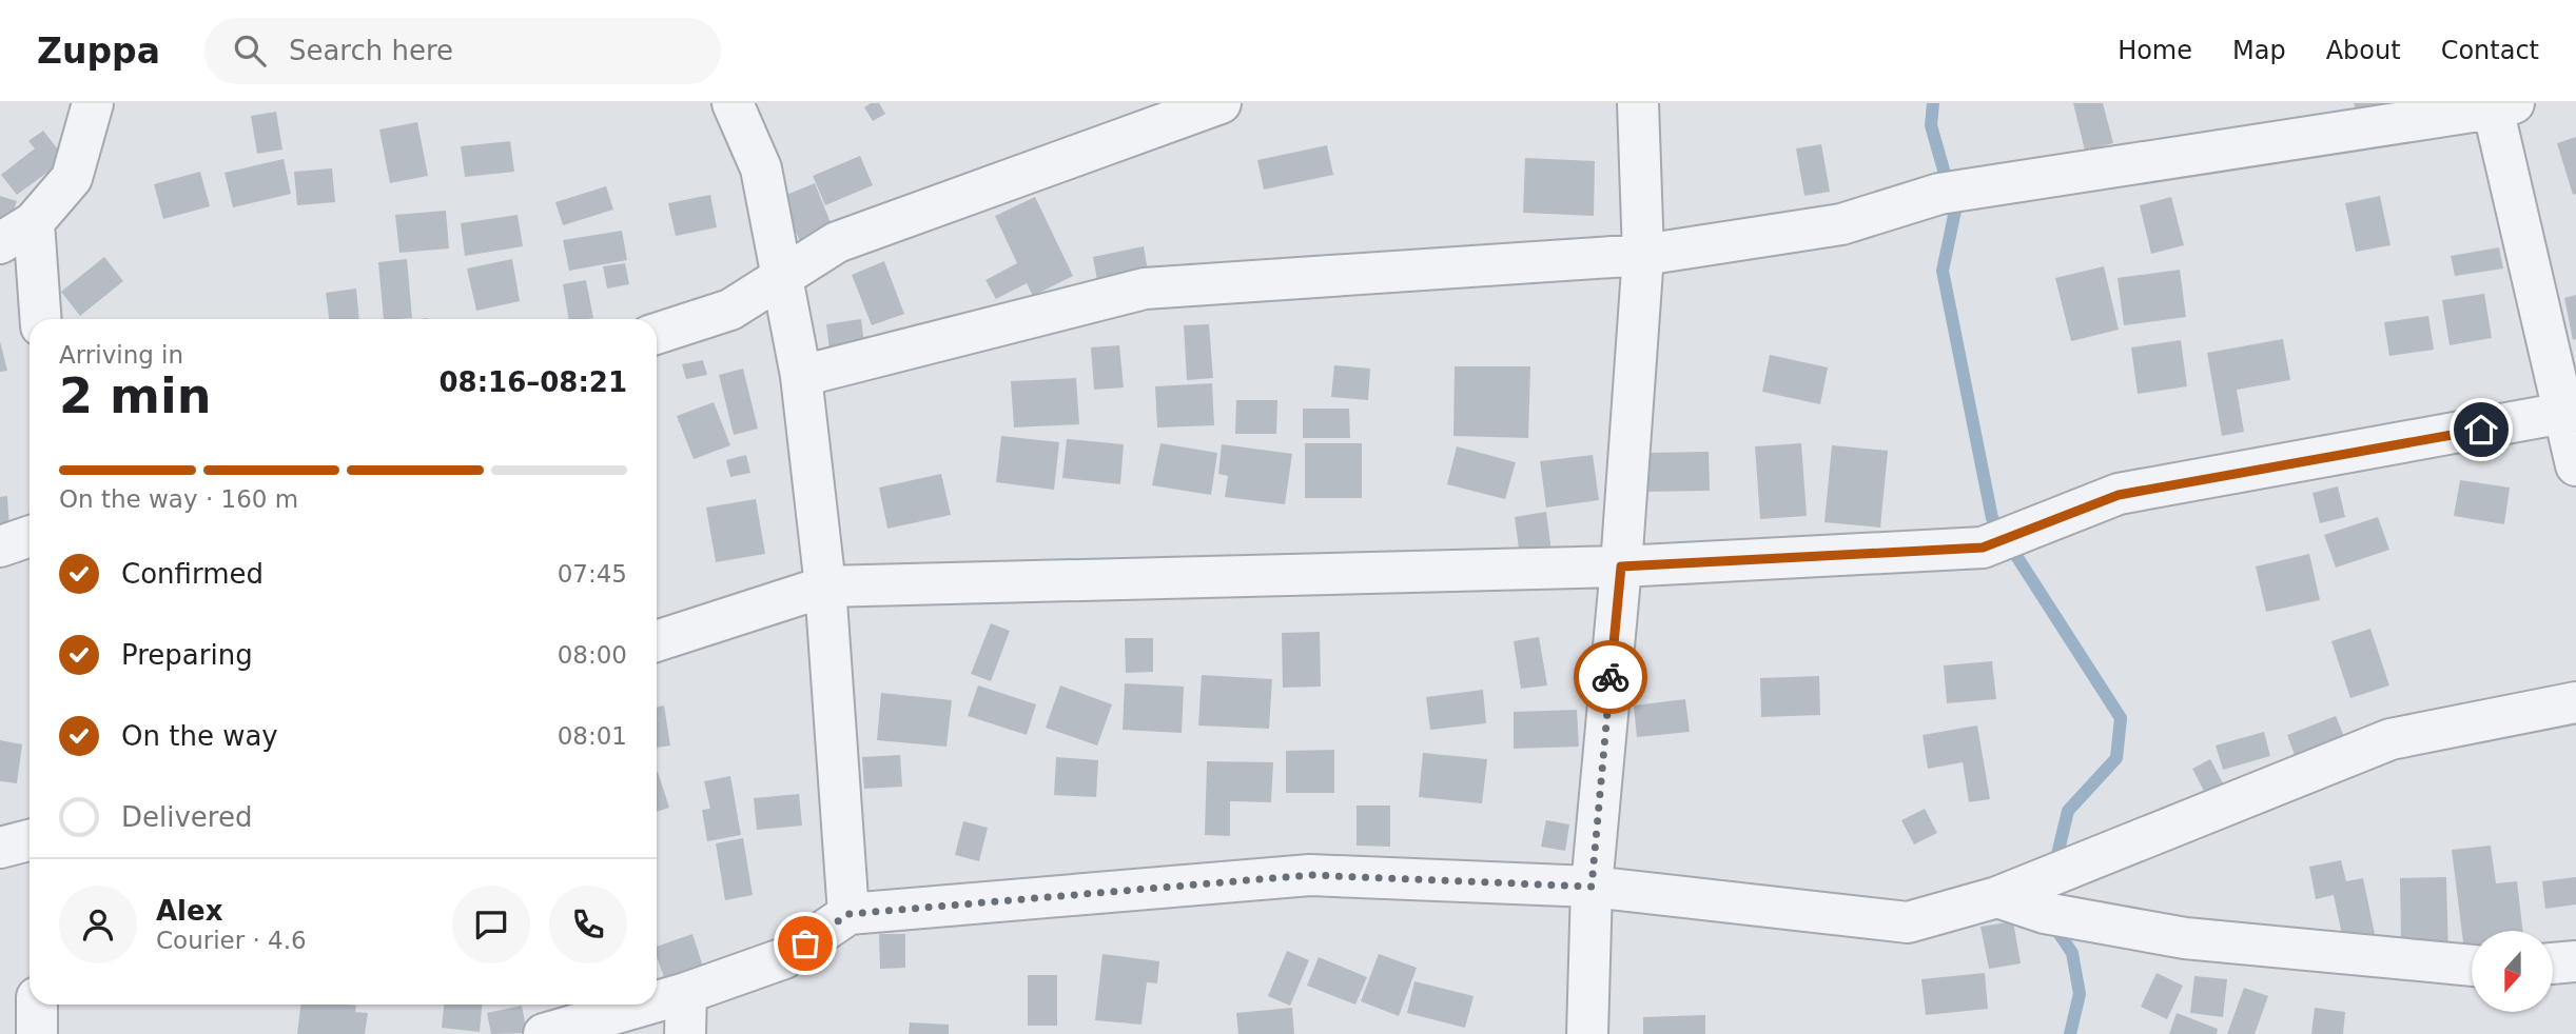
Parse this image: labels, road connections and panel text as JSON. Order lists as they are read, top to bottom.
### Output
{
  "north": "bottom",
  "page": {
    "header": "Zuppa",
    "search": "Search here",
    "nav": [
      "Home",
      "Map",
      "About",
      "Contact"
    ],
    "heading": ["2 min", "Arriving in", "08:16–08:21"],
    "panel": ["Alex", "Courier · 4.6"],
    "bar": "On the way · 160 m",
    "list": [
      ["Confirmed", "07:45"],
      ["Preparing", "08:00"],
      ["On the way", "08:01"],
      "Delivered"
    ]
  }
}
